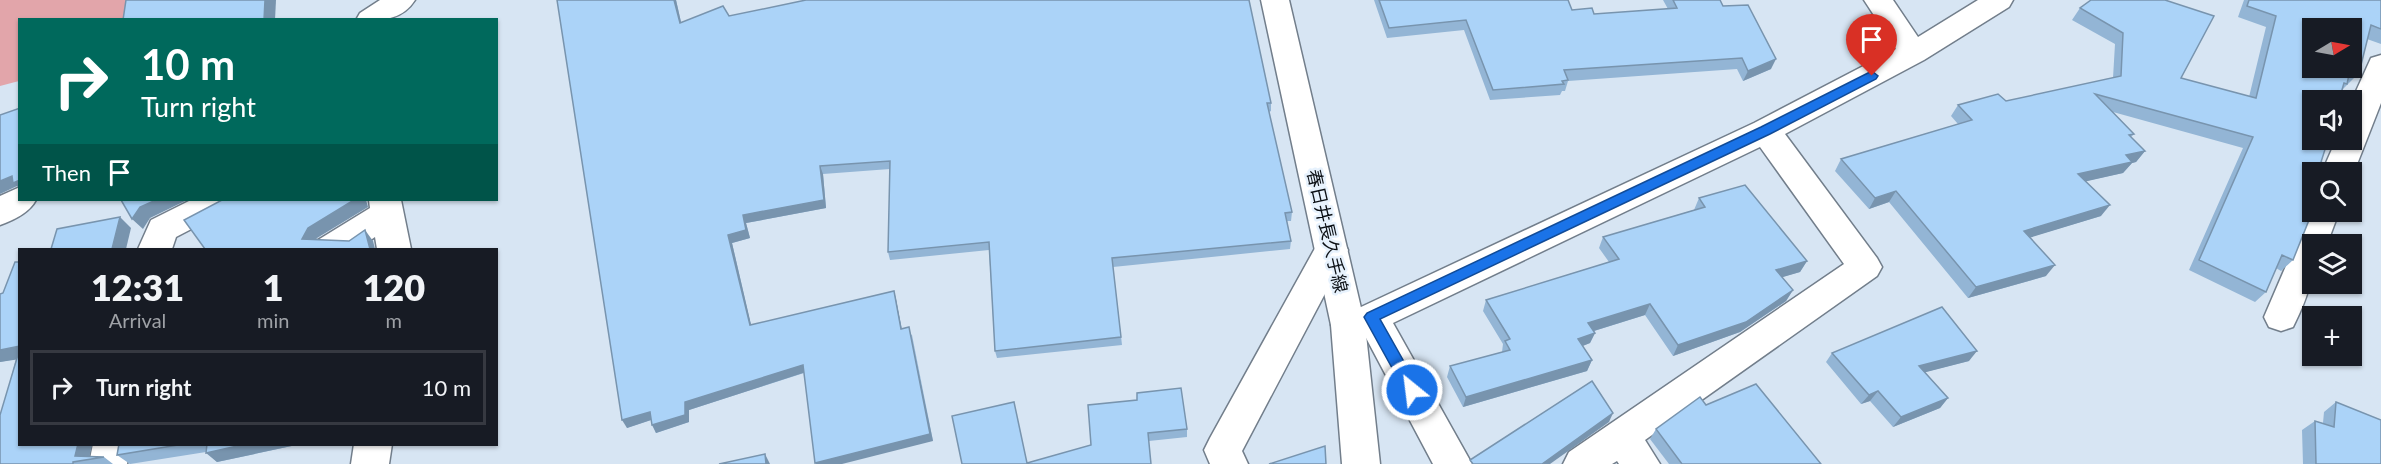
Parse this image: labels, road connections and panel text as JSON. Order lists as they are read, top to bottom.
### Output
{
  "streets": {
    "street": ["春日井長久手線"]
  },
  "north": "right",
  "page": {
    "map_buttons": "+",
    "turn": ["10 m", "Turn right"],
    "then": "Then",
    "eta": [
      "12:31",
      "Arrival",
      "1",
      "min",
      "120",
      "m"
    ],
    "list": [
      {
        "name": "Turn right",
        "value": "10 m"
      }
    ]
  }
}
